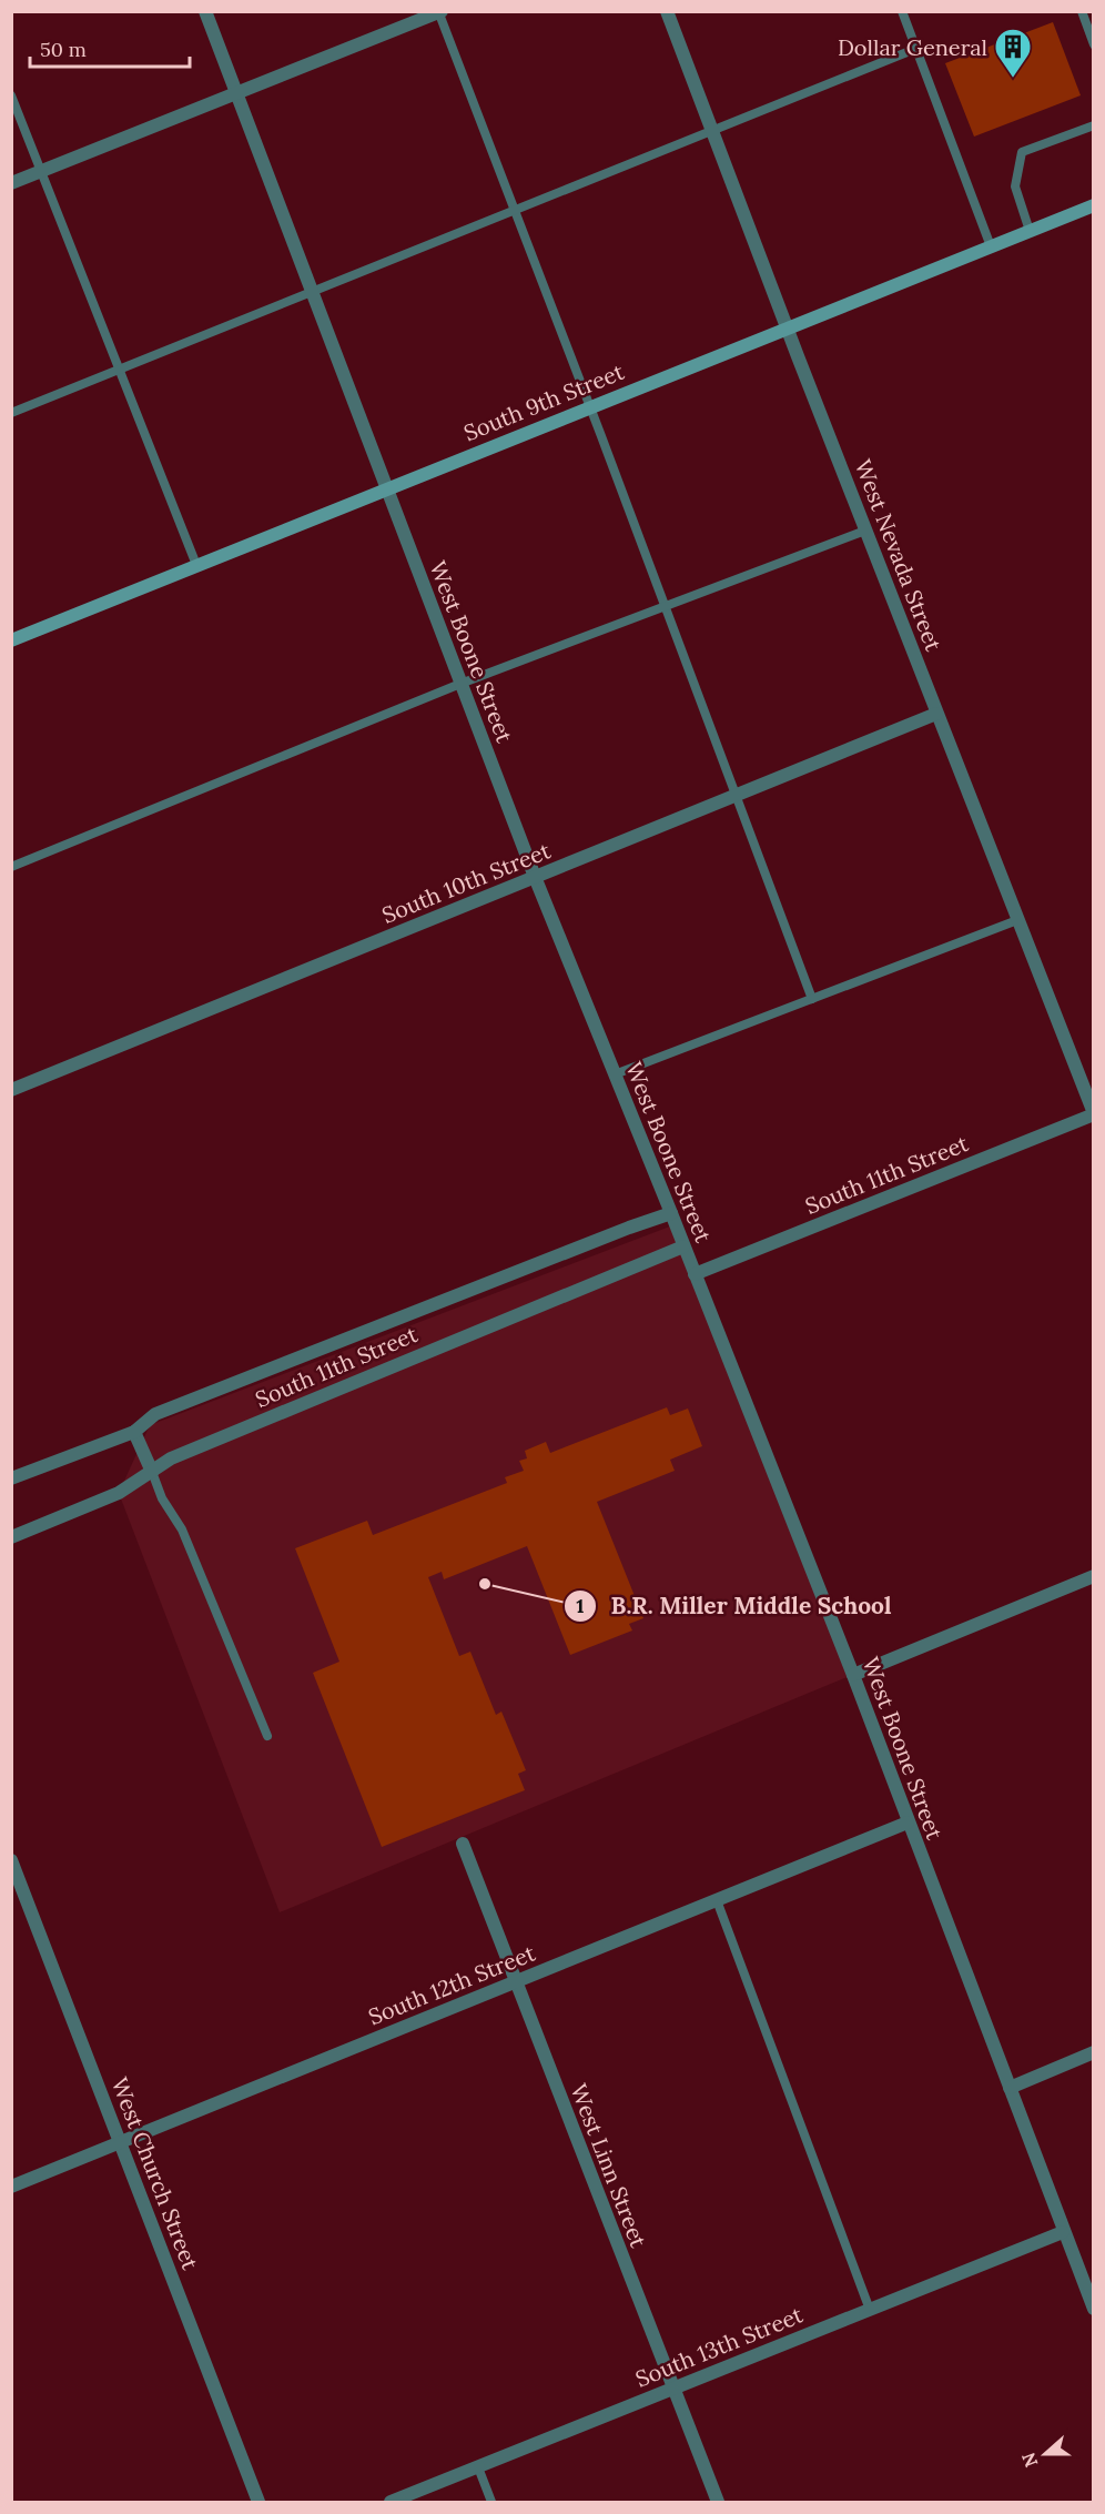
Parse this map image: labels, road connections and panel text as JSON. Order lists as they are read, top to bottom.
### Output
{
  "streets": {
    "main road": ["South 9th Street"],
    "street": [
      "West Nevada Street",
      "West Boone Street",
      "South 10th Street",
      "South 11th Street",
      "South 12th Street",
      "West Linn Street",
      "West Church Street",
      "South 13th Street"
    ]
  },
  "crossings": [
    ["South 9th Street", "West Nevada Street"],
    ["South 9th Street", "West Boone Street"],
    ["West Nevada Street", "South 10th Street"],
    ["West Nevada Street", "South 11th Street"],
    ["West Boone Street", "South 10th Street"],
    ["West Boone Street", "South 11th Street"],
    ["West Boone Street", "South 12th Street"],
    ["West Boone Street", "South 13th Street"],
    ["South 12th Street", "West Linn Street"],
    ["South 12th Street", "West Church Street"],
    ["West Linn Street", "South 13th Street"]
  ],
  "places": {
    "building": ["Dollar General"],
    "other": ["B.R. Miller Middle School"]
  },
  "scale_bar": "50 m",
  "north": "left"
}
